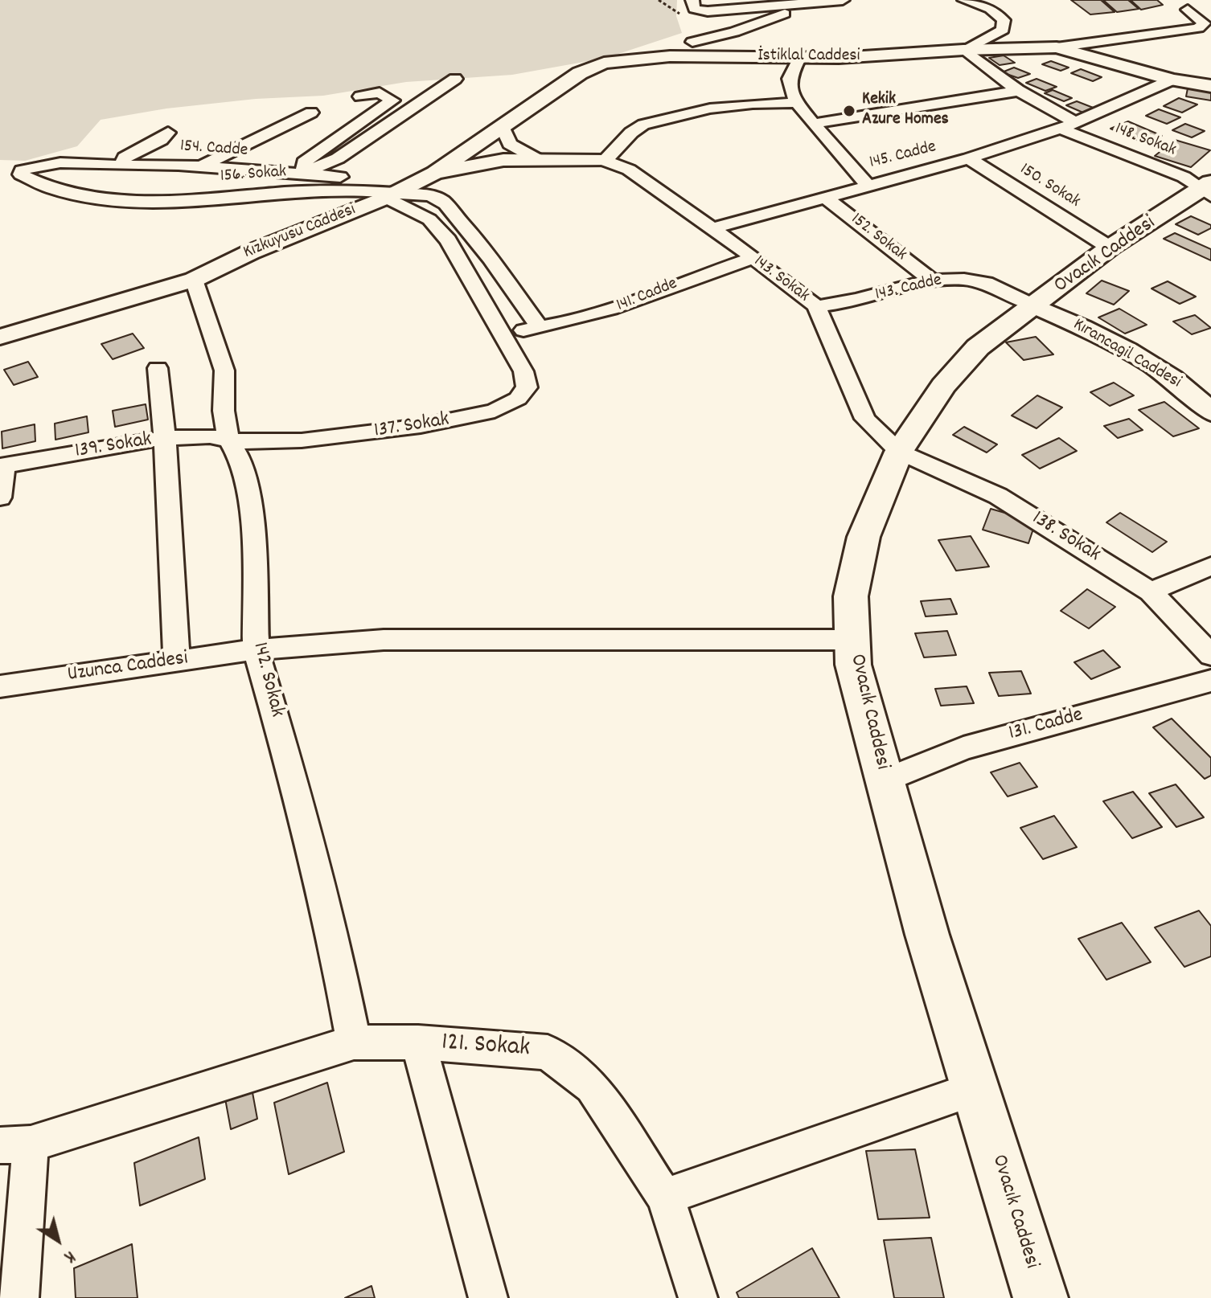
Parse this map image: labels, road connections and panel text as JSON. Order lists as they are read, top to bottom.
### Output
{
  "streets": {
    "main road": ["Ovacık Caddesi"],
    "street": [
      "İstiklal Caddesi",
      "148. Sokak",
      "154. Cadde",
      "145. Cadde",
      "156. Sokak",
      "150. Sokak",
      "Kızkuyusu Caddesi",
      "152. Sokak",
      "143. Sokak",
      "143. Cadde",
      "141. Cadde",
      "Kırancagil Caddesi",
      "137. Sokak",
      "139. Sokak",
      "138. Sokak",
      "Uzunca Caddesi",
      "142. Sokak",
      "131. Cadde",
      "121. Sokak"
    ]
  },
  "crossings": [
    ["İstiklal Caddesi", "154. Cadde"],
    ["İstiklal Caddesi", "145. Cadde"],
    ["İstiklal Caddesi", "Kızkuyusu Caddesi"],
    ["148. Sokak", "145. Cadde"],
    ["148. Sokak", "Ovacık Caddesi"],
    ["154. Cadde", "156. Sokak"],
    ["154. Cadde", "Kızkuyusu Caddesi"],
    ["145. Cadde", "150. Sokak"],
    ["145. Cadde", "152. Sokak"],
    ["145. Cadde", "143. Sokak"],
    ["156. Sokak", "Kızkuyusu Caddesi"],
    ["156. Sokak", "141. Cadde"],
    ["150. Sokak", "Ovacık Caddesi"],
    ["Kızkuyusu Caddesi", "143. Sokak"],
    ["Kızkuyusu Caddesi", "142. Sokak"],
    ["152. Sokak", "143. Cadde"],
    ["Ovacık Caddesi", "143. Sokak"],
    ["Ovacık Caddesi", "143. Cadde"],
    ["Ovacık Caddesi", "Kırancagil Caddesi"],
    ["Ovacık Caddesi", "138. Sokak"],
    ["Ovacık Caddesi", "Uzunca Caddesi"],
    ["Ovacık Caddesi", "131. Cadde"],
    ["143. Sokak", "143. Cadde"],
    ["143. Sokak", "141. Cadde"],
    ["143. Sokak", "138. Sokak"],
    ["143. Cadde", "Kırancagil Caddesi"],
    ["141. Cadde", "137. Sokak"],
    ["137. Sokak", "139. Sokak"],
    ["137. Sokak", "142. Sokak"],
    ["139. Sokak", "142. Sokak"],
    ["Uzunca Caddesi", "142. Sokak"],
    ["142. Sokak", "121. Sokak"]
  ],
  "places": ["Kekik Azure Homes"],
  "north": "bottom right"
}
